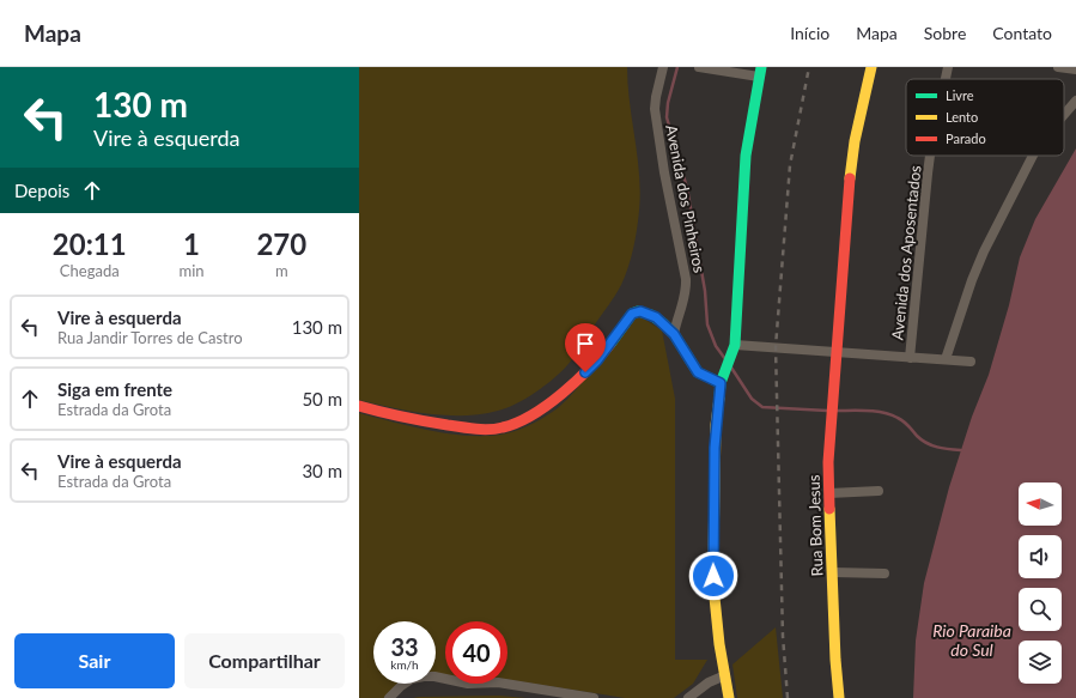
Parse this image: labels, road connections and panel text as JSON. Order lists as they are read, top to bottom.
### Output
{
  "streets": {
    "street": ["Avenida dos Pinheiros", "Avenida dos Aposentados", "Rua Bom Jesus"]
  },
  "water": ["Rio Paraiba do Sul"],
  "legend": ["Livre", "Lento", "Parado"],
  "north": "left",
  "page": {
    "header": "Mapa",
    "nav": [
      "Início",
      "Mapa",
      "Sobre",
      "Contato"
    ],
    "turn": ["130 m", "Vire à esquerda"],
    "then": "Depois",
    "eta": [
      "20:11",
      "Chegada",
      "1",
      "min",
      "270",
      "m"
    ],
    "list": [
      {
        "name": "Vire à esquerda",
        "note": "Rua Jandir Torres de Castro",
        "value": "130 m"
      },
      {
        "name": "Siga em frente",
        "note": "Estrada da Grota",
        "value": "50 m"
      },
      {
        "name": "Vire à esquerda",
        "note": "Estrada da Grota",
        "value": "30 m"
      }
    ],
    "speed": "33 km/h",
    "limit": "40",
    "buttons": ["Sair", "Compartilhar"]
  }
}
